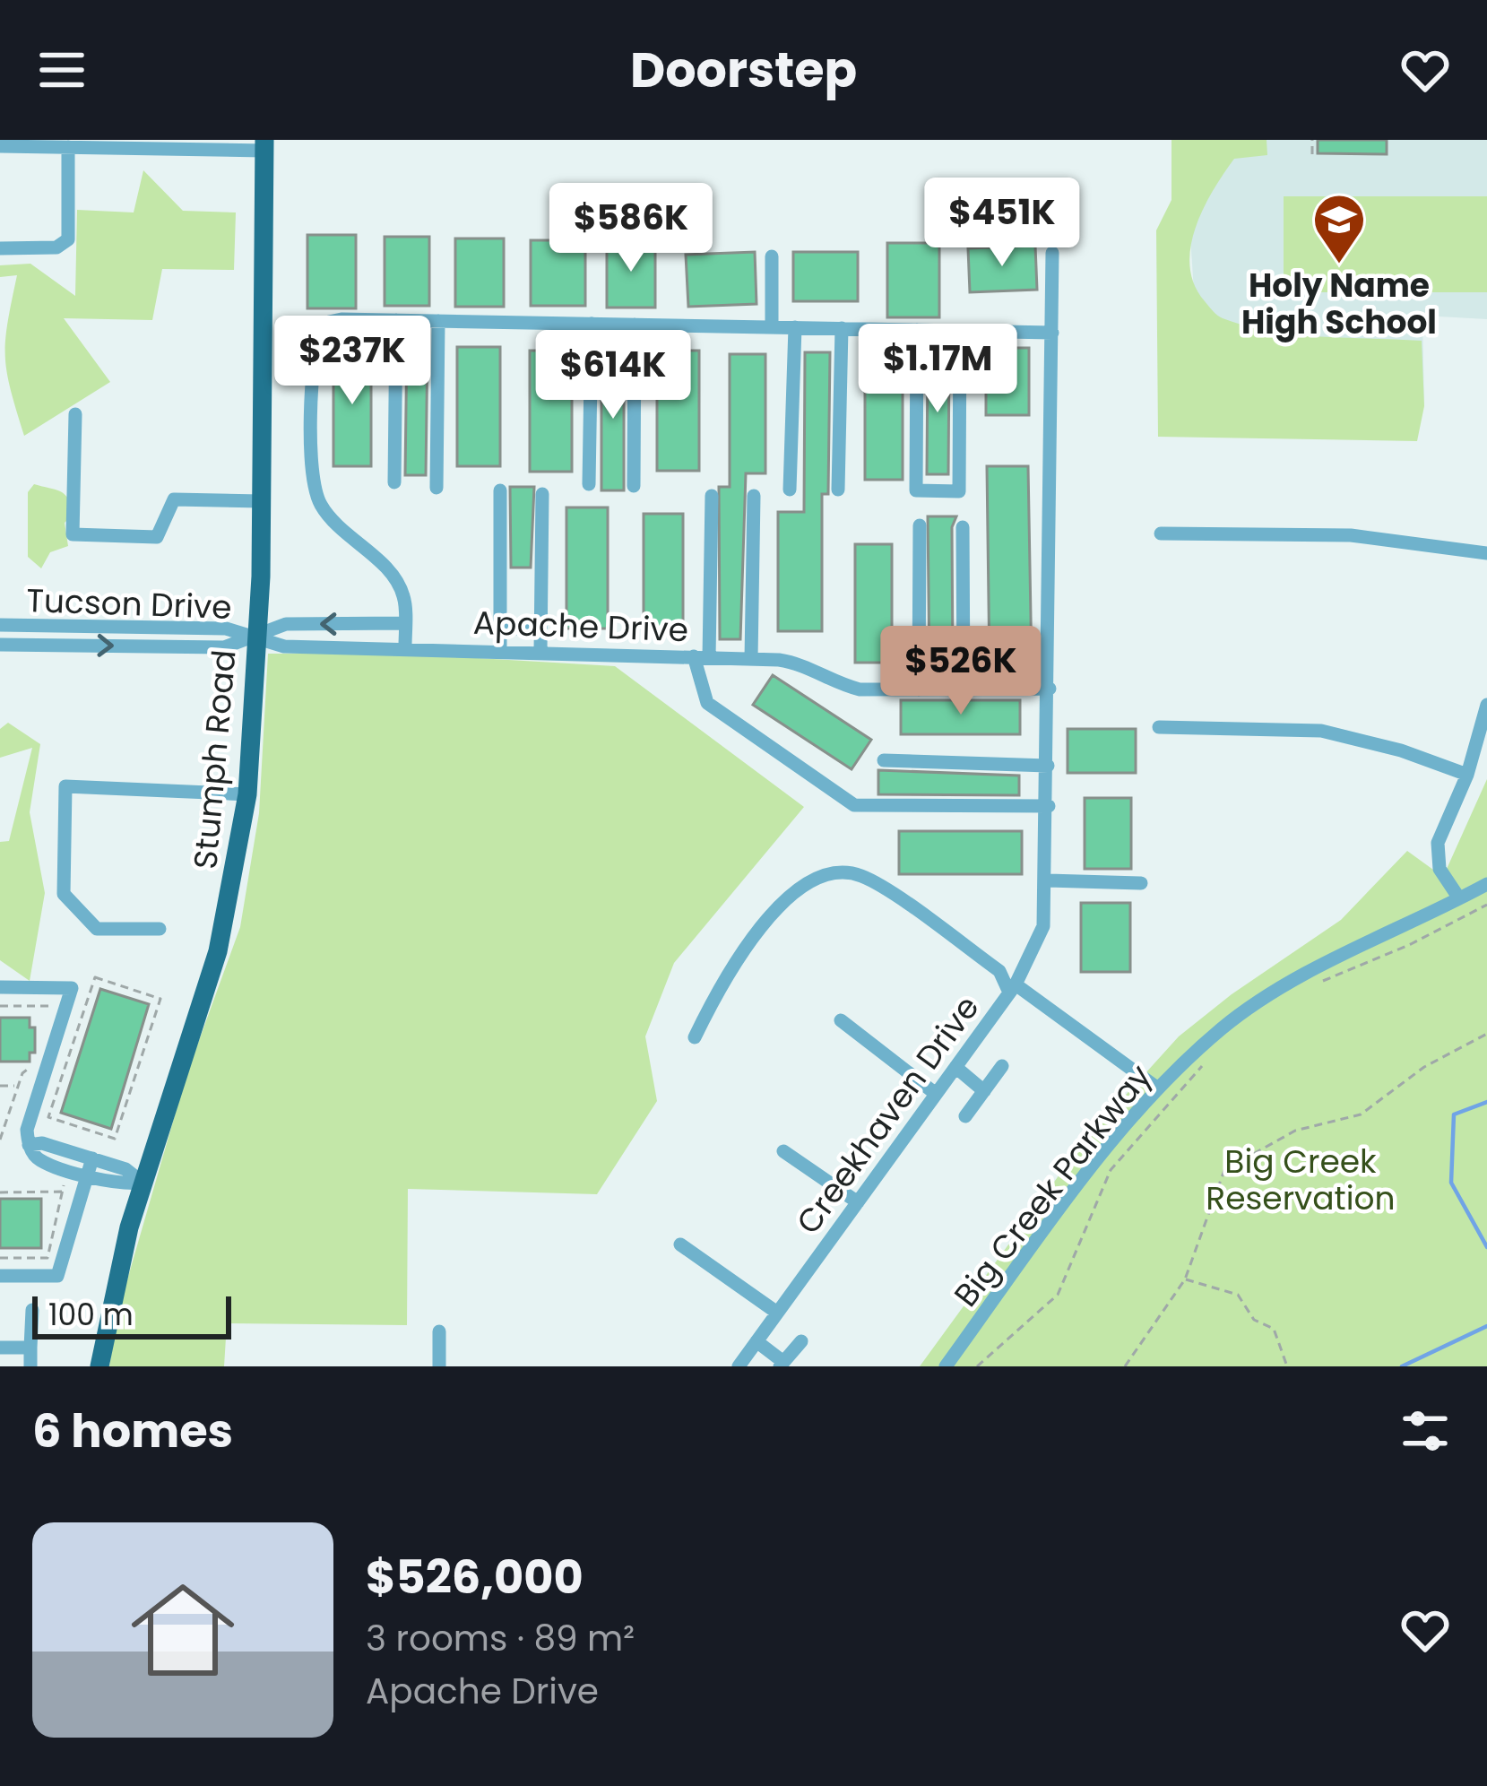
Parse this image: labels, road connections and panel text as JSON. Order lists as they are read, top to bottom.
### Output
{
  "streets": {
    "main road": ["Stumph Road"],
    "street": [
      "Tucson Drive",
      "Apache Drive",
      "Creekhaven Drive",
      "Big Creek Parkway"
    ]
  },
  "crossings": [
    ["Tucson Drive", "Apache Drive"],
    ["Tucson Drive", "Stumph Road"],
    ["Apache Drive", "Stumph Road"],
    ["Creekhaven Drive", "Big Creek Parkway"]
  ],
  "parks": ["Big Creek Reservation"],
  "places": {
    "school or university": ["Holy Name High School"]
  },
  "scale_bar": "100 m",
  "page": {
    "header": "Doorstep",
    "price": [
      "$451K",
      "$586K",
      "$237K",
      "$1.17M",
      "$614K",
      "$526K"
    ],
    "scale": "100 m",
    "heading": "6 homes",
    "list": [
      {
        "name": "$526,000",
        "note": "3 rooms · 89 m² · Apache Drive"
      }
    ]
  }
}
